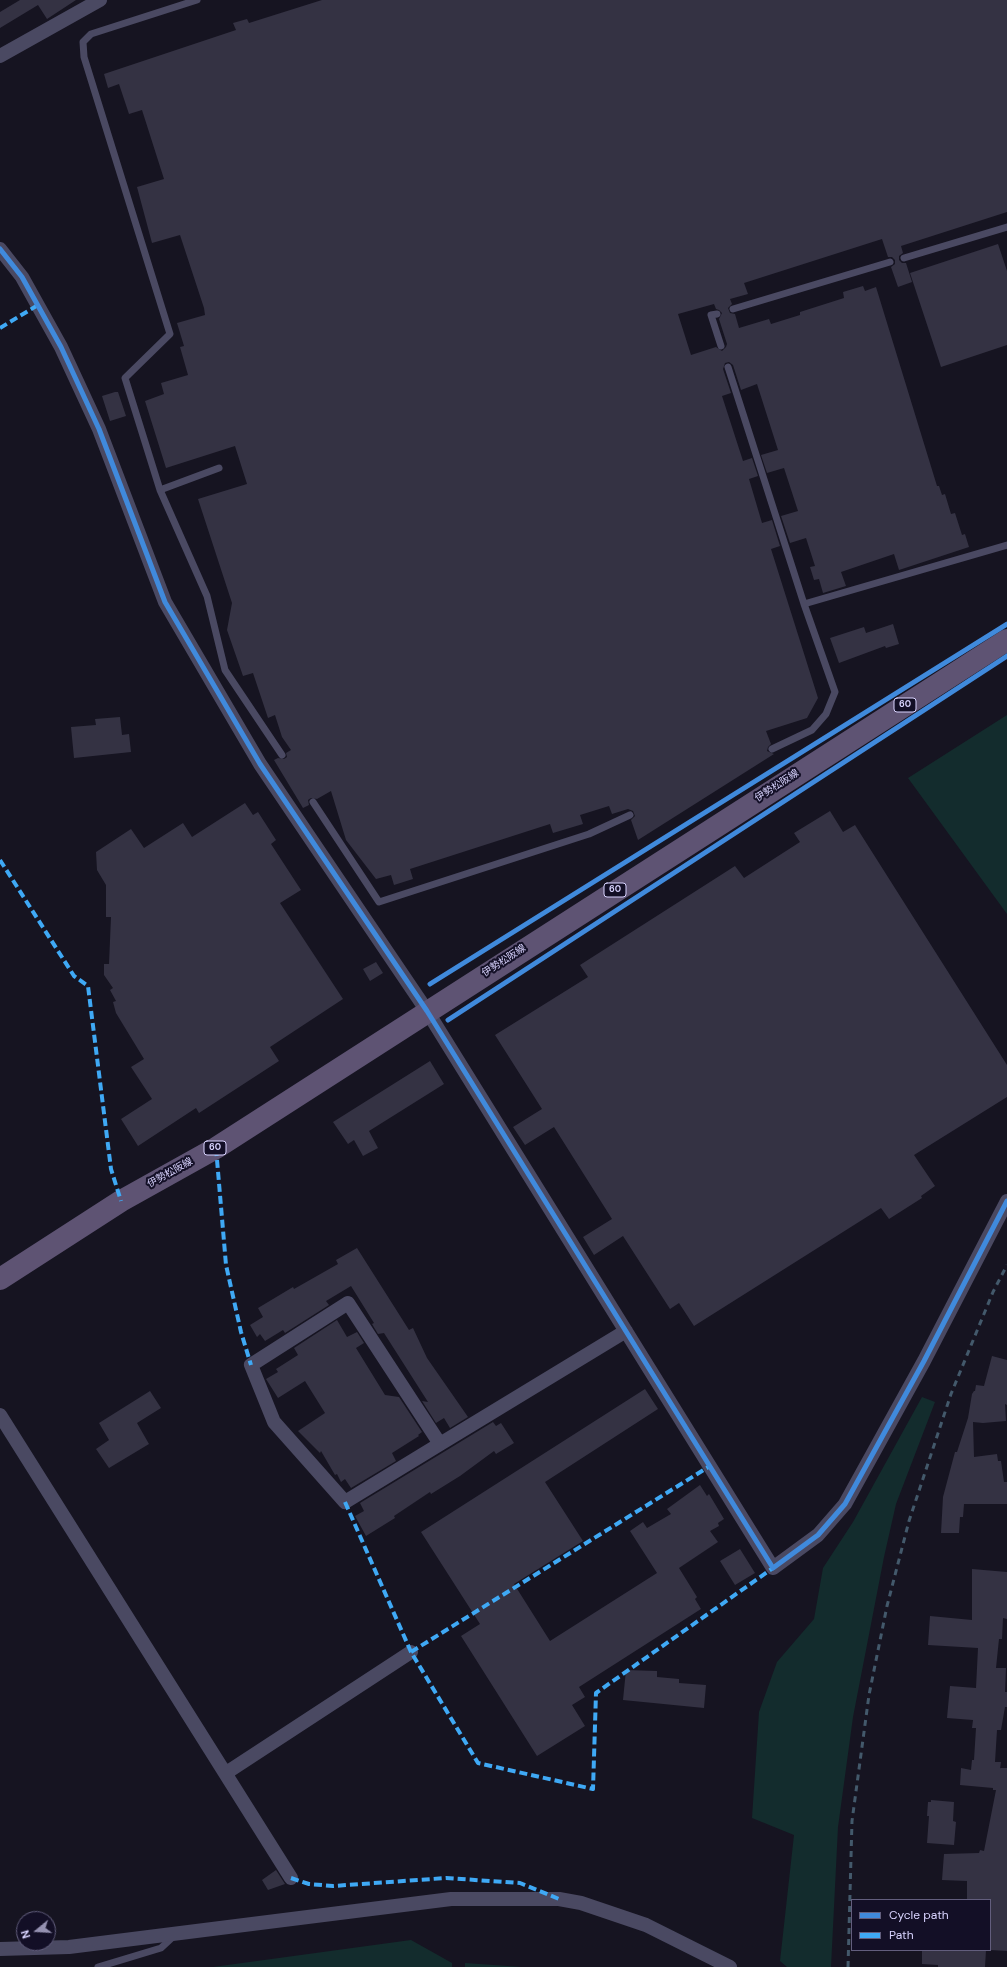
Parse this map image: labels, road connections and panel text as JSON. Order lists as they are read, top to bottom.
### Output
{
  "streets": {
    "main road": ["60", "伊勢松阪線"]
  },
  "legend": ["Cycle path", "Path"],
  "north": "left"
}
